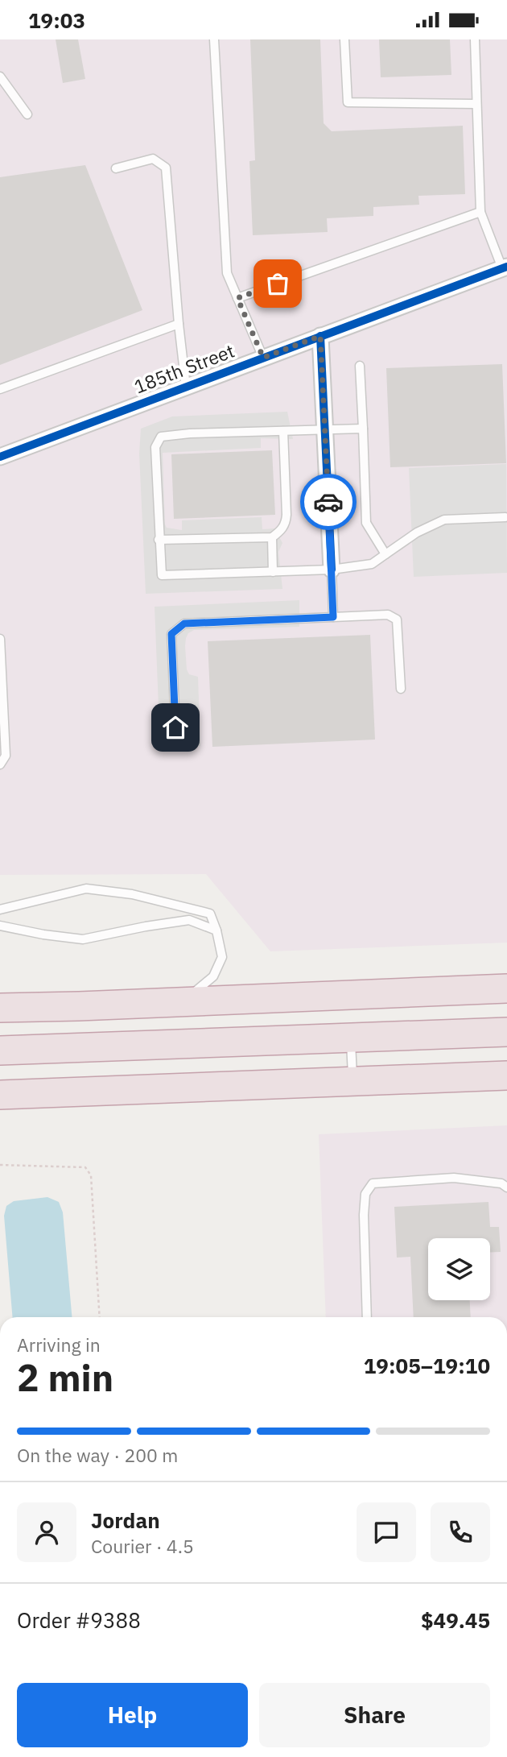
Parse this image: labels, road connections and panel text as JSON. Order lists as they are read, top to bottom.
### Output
{
  "streets": {
    "street": ["185th Street"]
  },
  "page": {
    "status": "19:03",
    "heading": ["2 min", "Arriving in", "19:05–19:10"],
    "panel": [
      "Jordan",
      "Courier · 4.5",
      "Order #9388",
      "$49.45"
    ],
    "bar": "On the way · 200 m",
    "buttons": ["Help", "Share"]
  }
}
